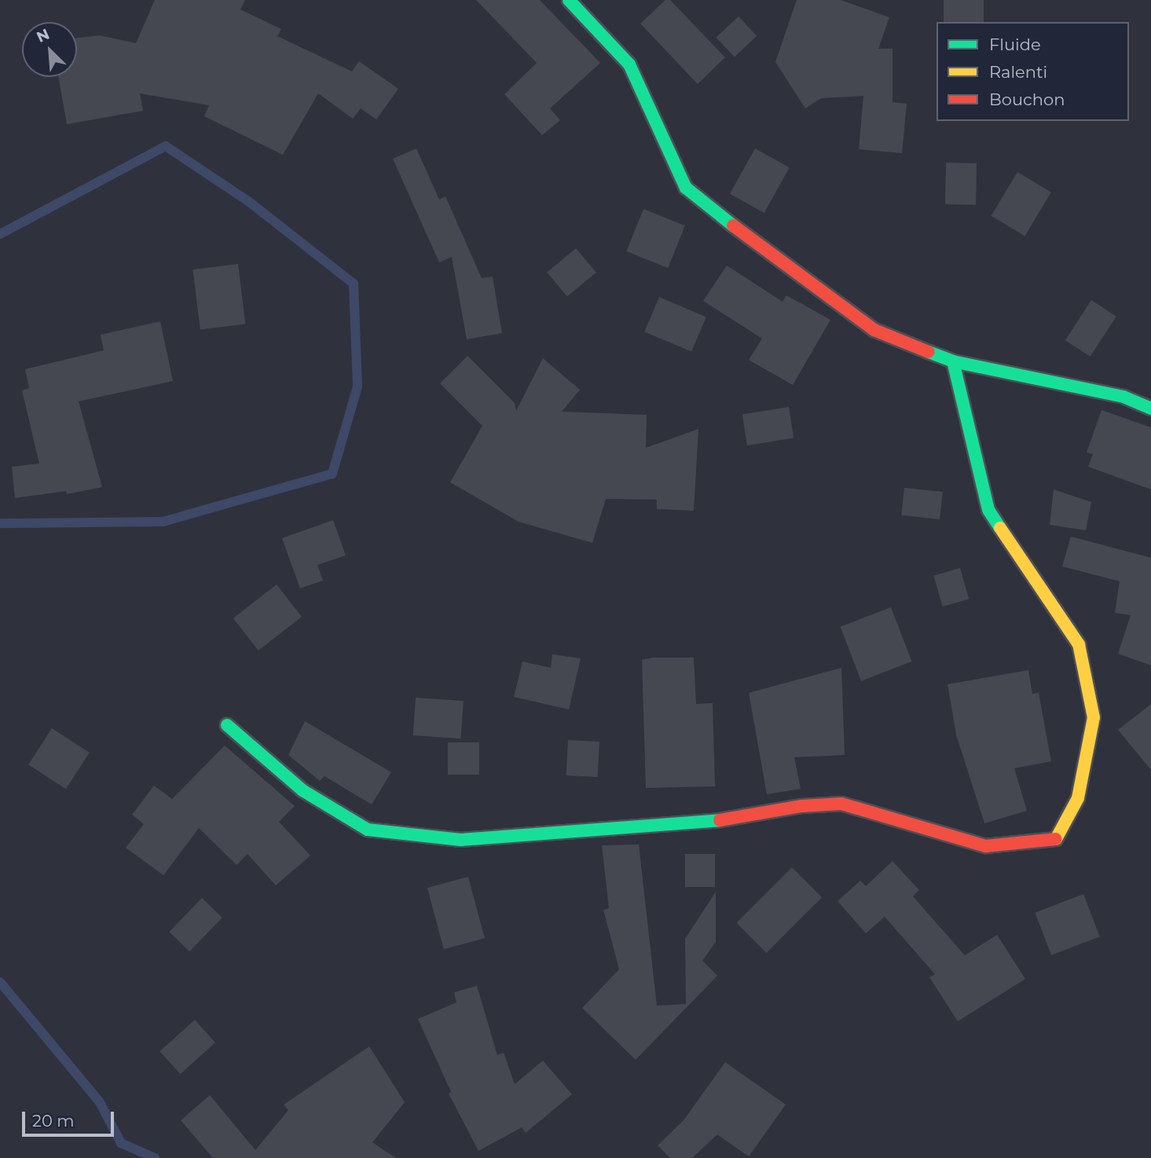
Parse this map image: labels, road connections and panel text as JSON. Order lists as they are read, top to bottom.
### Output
{
  "legend": ["Fluide", "Ralenti", "Bouchon"],
  "scale_bar": "20 m",
  "north": "top left"
}
